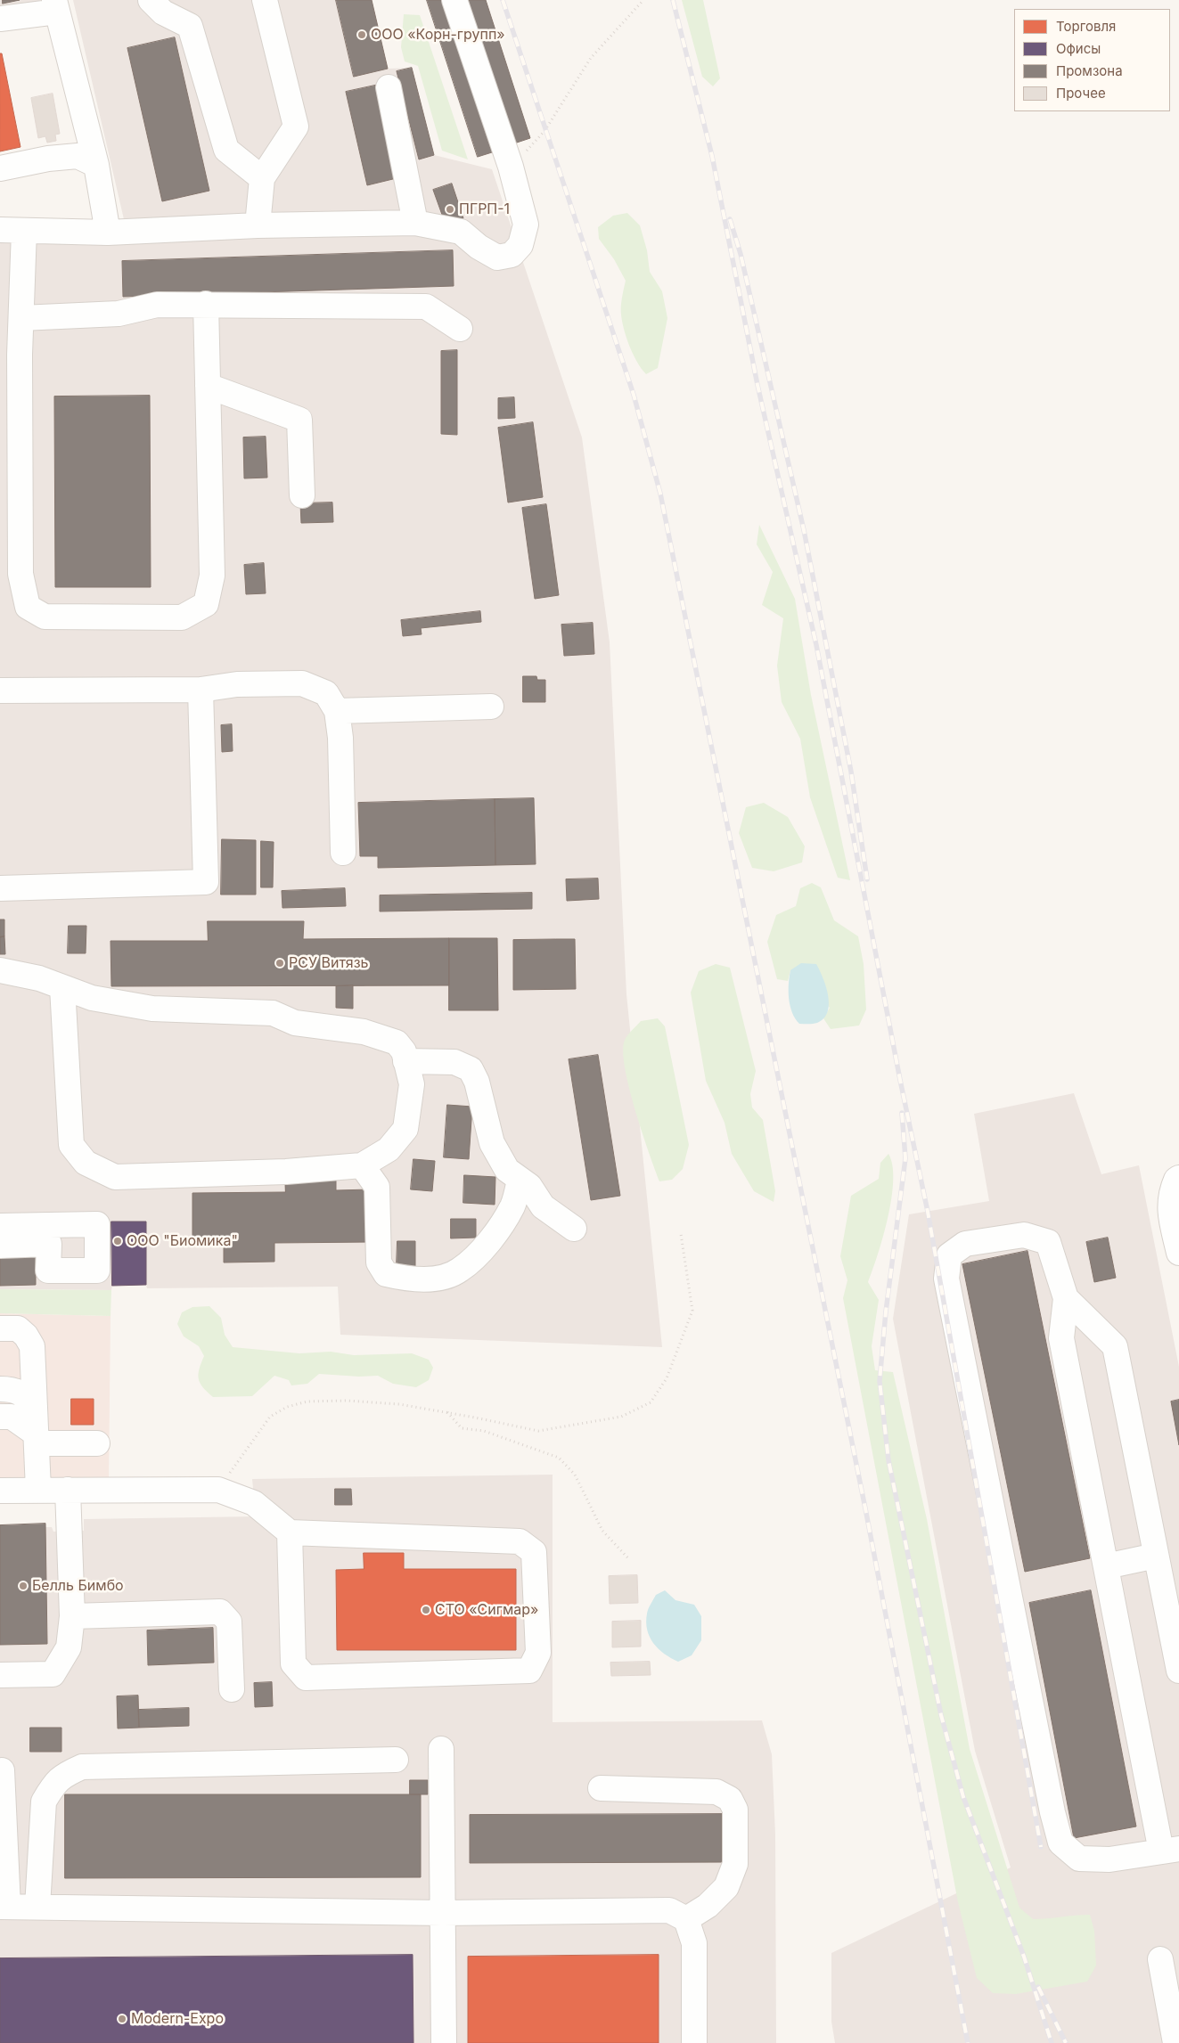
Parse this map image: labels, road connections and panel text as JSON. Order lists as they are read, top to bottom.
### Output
{
  "places": [
    "ООО «Корн-групп»",
    "ПГРП-1",
    "РСУ Витязь",
    "ООО \"Биомика\"",
    "Белль Бимбо",
    "СТО «Сигмар»",
    "Modern-Expo"
  ],
  "legend": [
    "Торговля",
    "Офисы",
    "Промзона",
    "Прочее"
  ]
}
